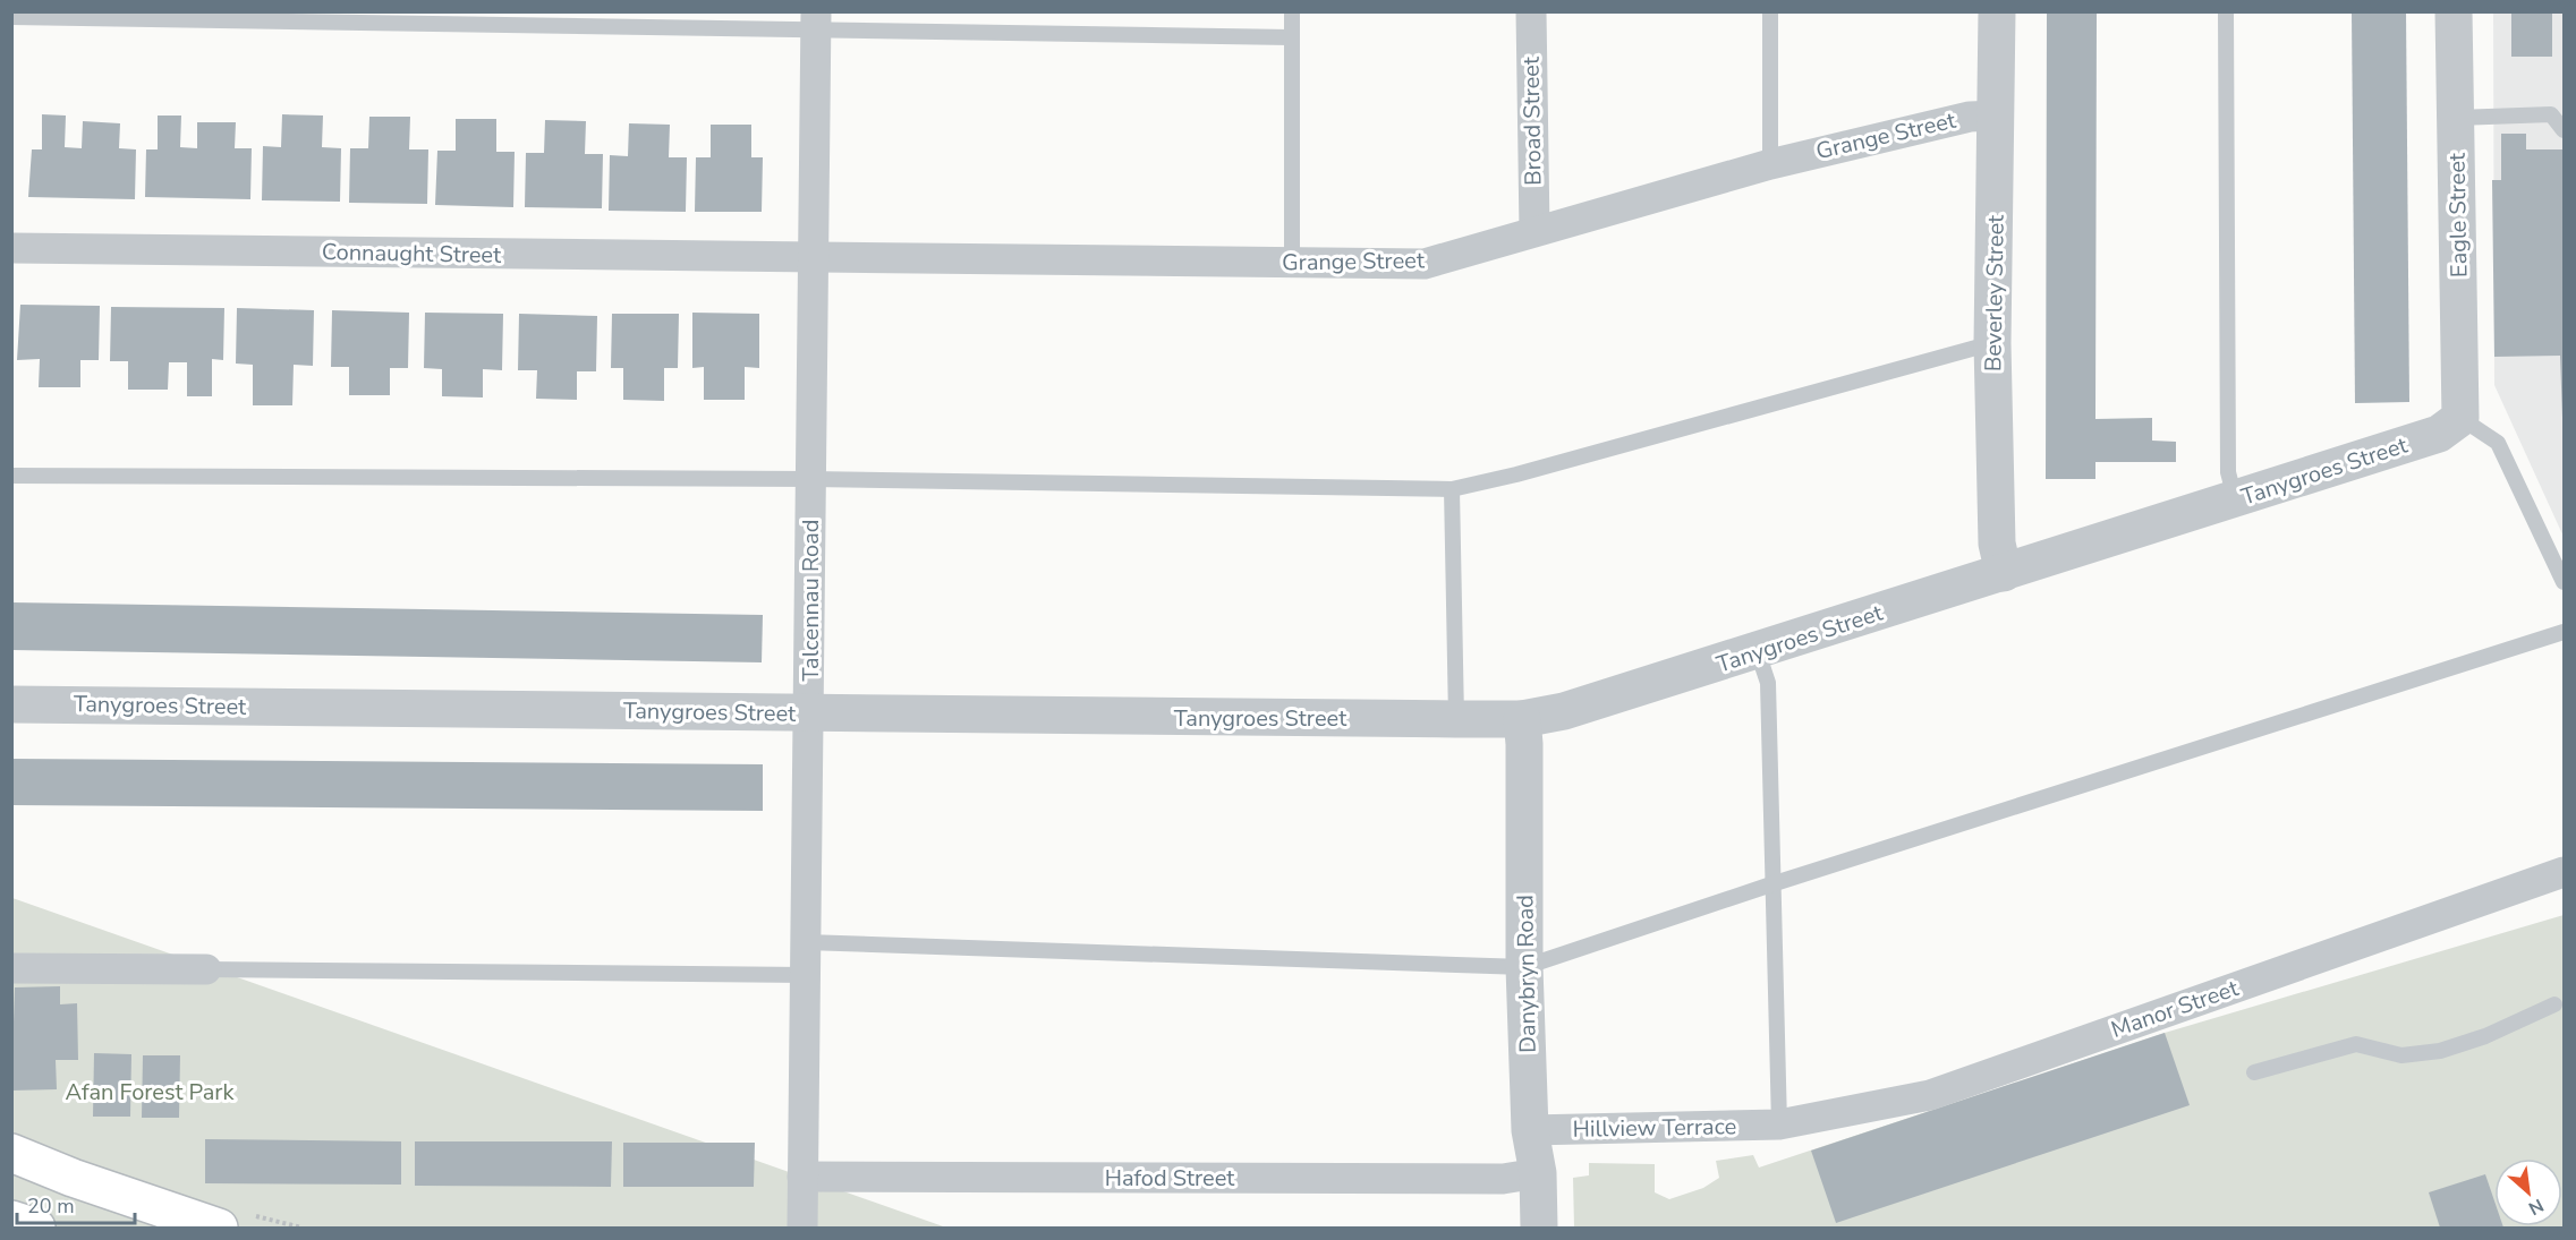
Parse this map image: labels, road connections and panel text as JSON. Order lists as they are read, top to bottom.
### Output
{
  "streets": {
    "street": [
      "Broad Street",
      "Grange Street",
      "Eagle Street",
      "Connaught Street",
      "Beverley Street",
      "Tanygroes Street",
      "Talcennau Road",
      "Danybryn Road",
      "Manor Street",
      "Hillview Terrace",
      "Hafod Street"
    ]
  },
  "crossings": [
    ["Broad Street", "Grange Street"],
    ["Grange Street", "Connaught Street"],
    ["Grange Street", "Beverley Street"],
    ["Grange Street", "Talcennau Road"],
    ["Eagle Street", "Tanygroes Street"],
    ["Connaught Street", "Talcennau Road"],
    ["Beverley Street", "Tanygroes Street"],
    ["Tanygroes Street", "Talcennau Road"],
    ["Tanygroes Street", "Danybryn Road"],
    ["Talcennau Road", "Hafod Street"],
    ["Danybryn Road", "Hillview Terrace"],
    ["Danybryn Road", "Hafod Street"],
    ["Manor Street", "Hillview Terrace"]
  ],
  "parks": ["Afan Forest Park"],
  "scale_bar": "20 m",
  "north": "bottom right"
}
